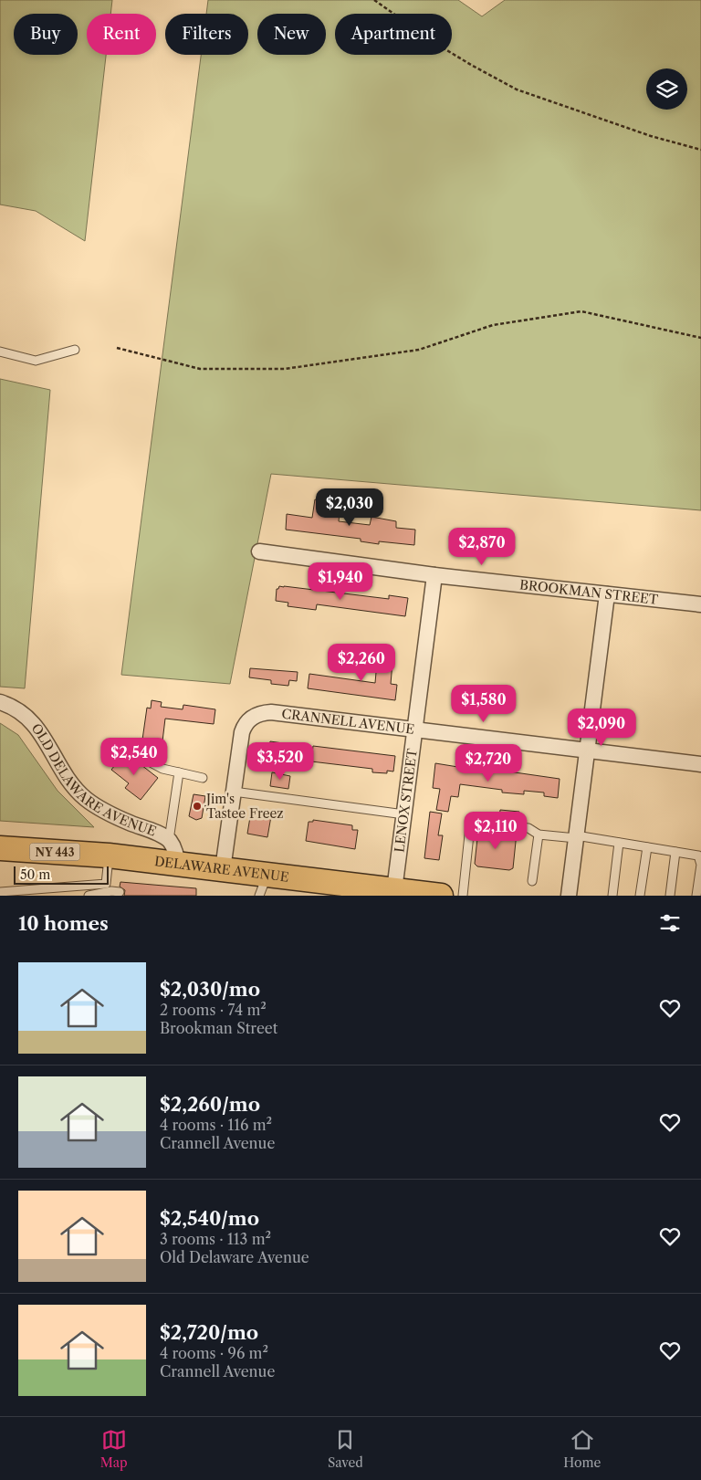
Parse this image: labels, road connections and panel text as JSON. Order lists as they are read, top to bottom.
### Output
{
  "streets": {
    "main road": ["NY 443", "DELAWARE AVENUE"],
    "street": [
      "BROOKMAN STREET",
      "CRANNELL AVENUE",
      "OLD DELAWARE AVENUE",
      "LENOX STREET"
    ]
  },
  "crossings": [
    ["BROOKMAN STREET", "LENOX STREET"],
    ["CRANNELL AVENUE", "LENOX STREET"],
    ["OLD DELAWARE AVENUE", "DELAWARE AVENUE"],
    ["LENOX STREET", "DELAWARE AVENUE"]
  ],
  "places": ["Jim's Tastee Freez"],
  "scale_bar": "50 m",
  "page": {
    "chip": [
      "Buy",
      "Rent",
      "Filters",
      "New",
      "Apartment"
    ],
    "price": [
      "$2,030",
      "$2,870",
      "$1,940",
      "$2,260",
      "$1,580",
      "$2,090",
      "$2,540",
      "$3,520",
      "$2,720",
      "$2,110"
    ],
    "scale": "50 m",
    "heading": "10 homes",
    "list": [
      {
        "name": "$2,030/mo",
        "note": "2 rooms · 74 m² · Brookman Street"
      },
      {
        "name": "$2,260/mo",
        "note": "4 rooms · 116 m² · Crannell Avenue"
      },
      {
        "name": "$2,540/mo",
        "note": "3 rooms · 113 m² · Old Delaware Avenue"
      },
      {
        "name": "$2,720/mo",
        "note": "4 rooms · 96 m² · Crannell Avenue"
      }
    ],
    "tabs": ["Map", "Saved", "Home"]
  }
}
